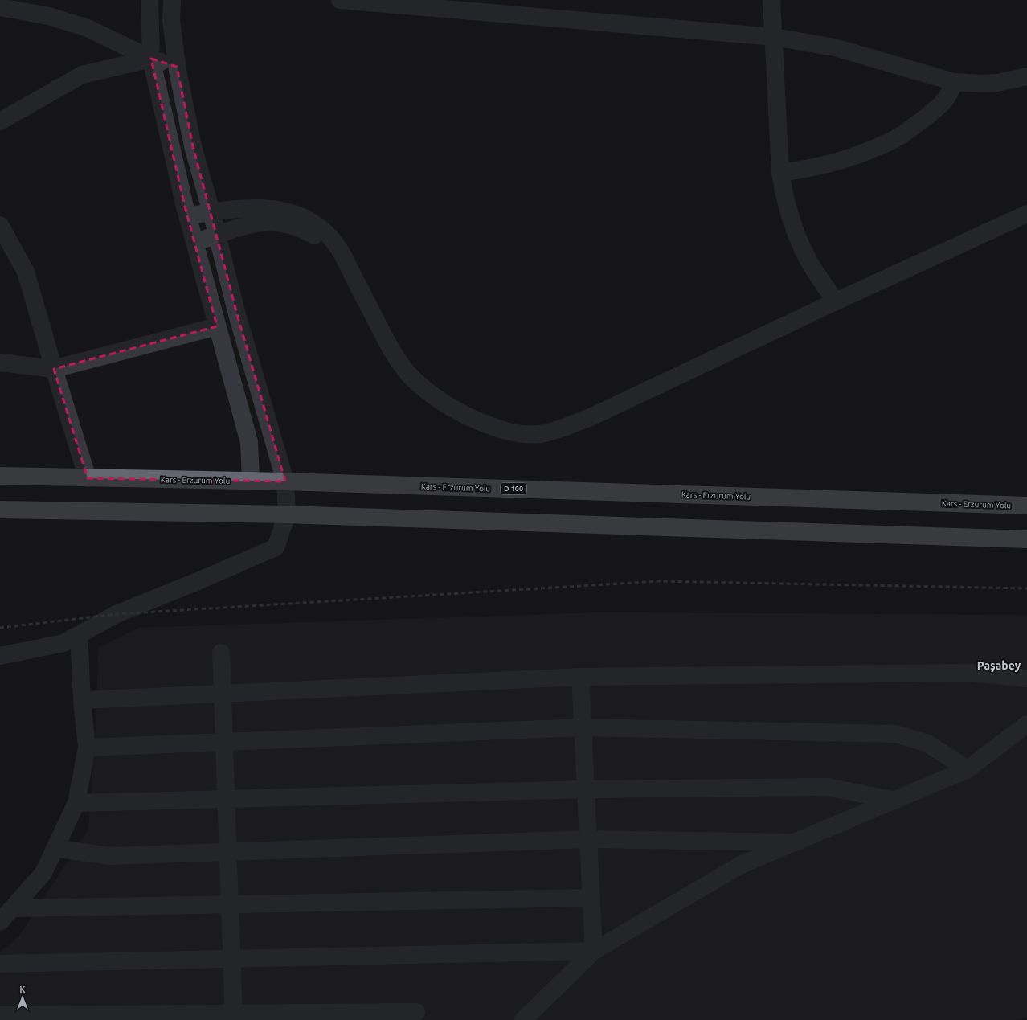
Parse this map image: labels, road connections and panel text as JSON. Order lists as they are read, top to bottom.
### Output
{
  "streets": {
    "highway": ["Kars - Erzurum Yolu", "D 100"]
  },
  "districts": ["Paşabey"],
  "north": "top"
}
